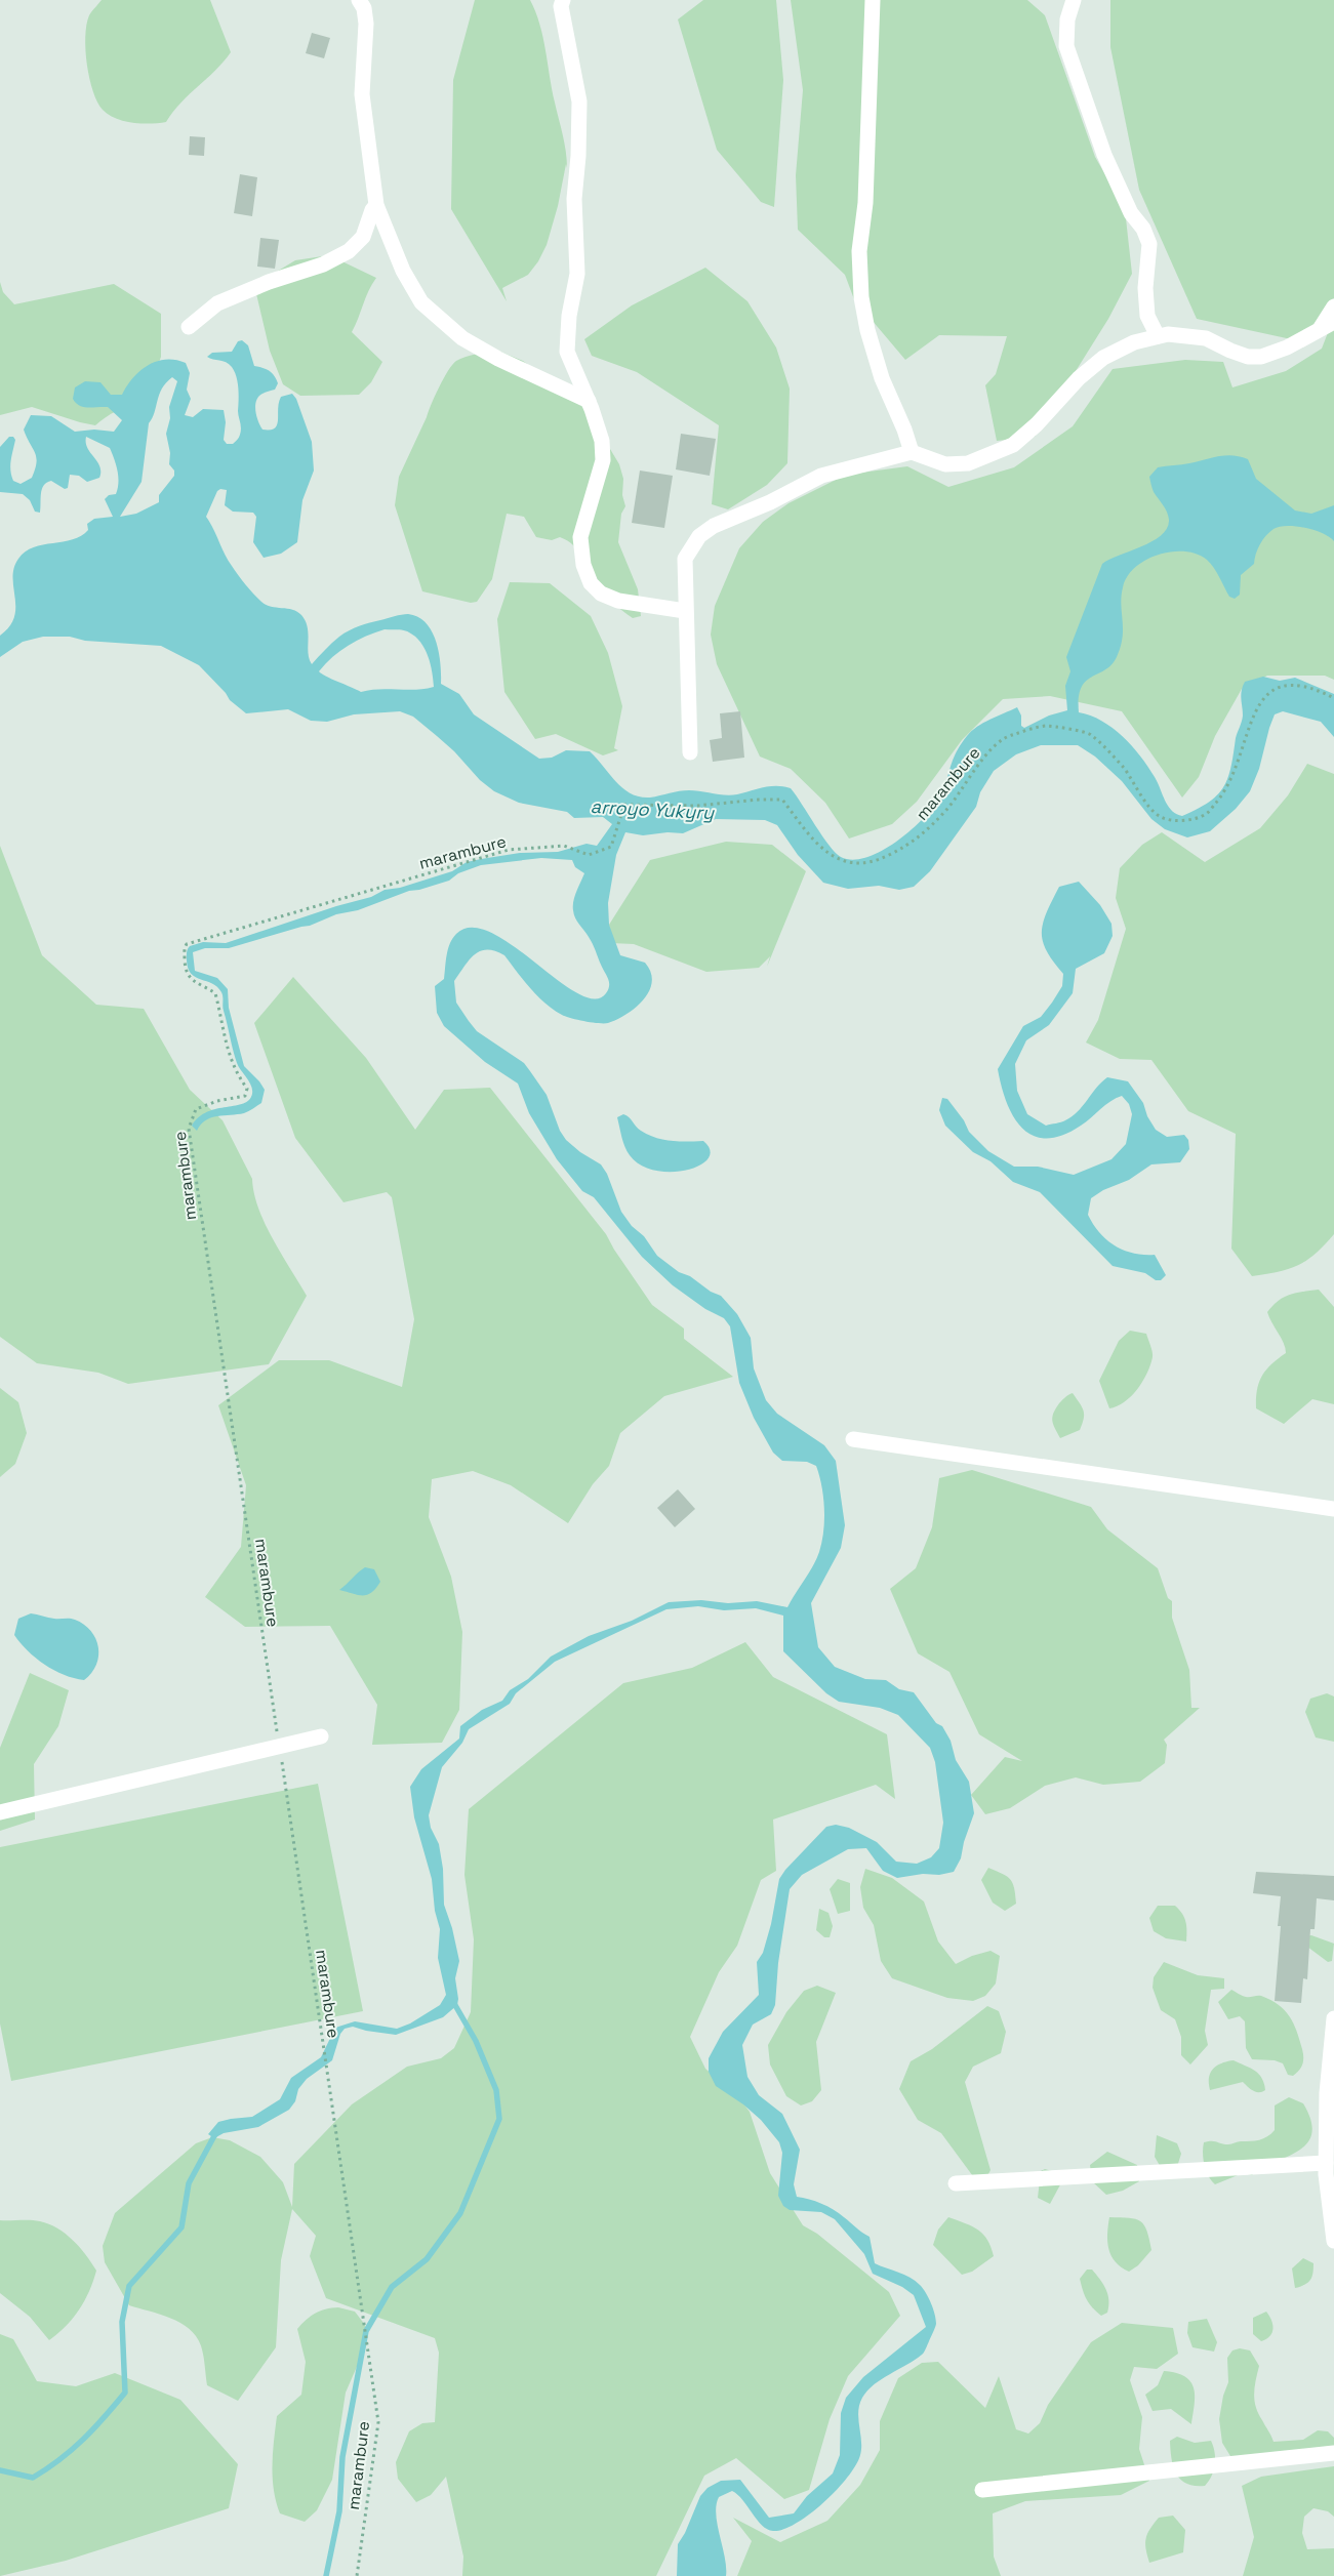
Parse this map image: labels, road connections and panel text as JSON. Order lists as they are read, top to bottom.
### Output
{
  "streets": {
    "path": ["marambure"]
  },
  "water": ["arroyo Yukyry"]
}
